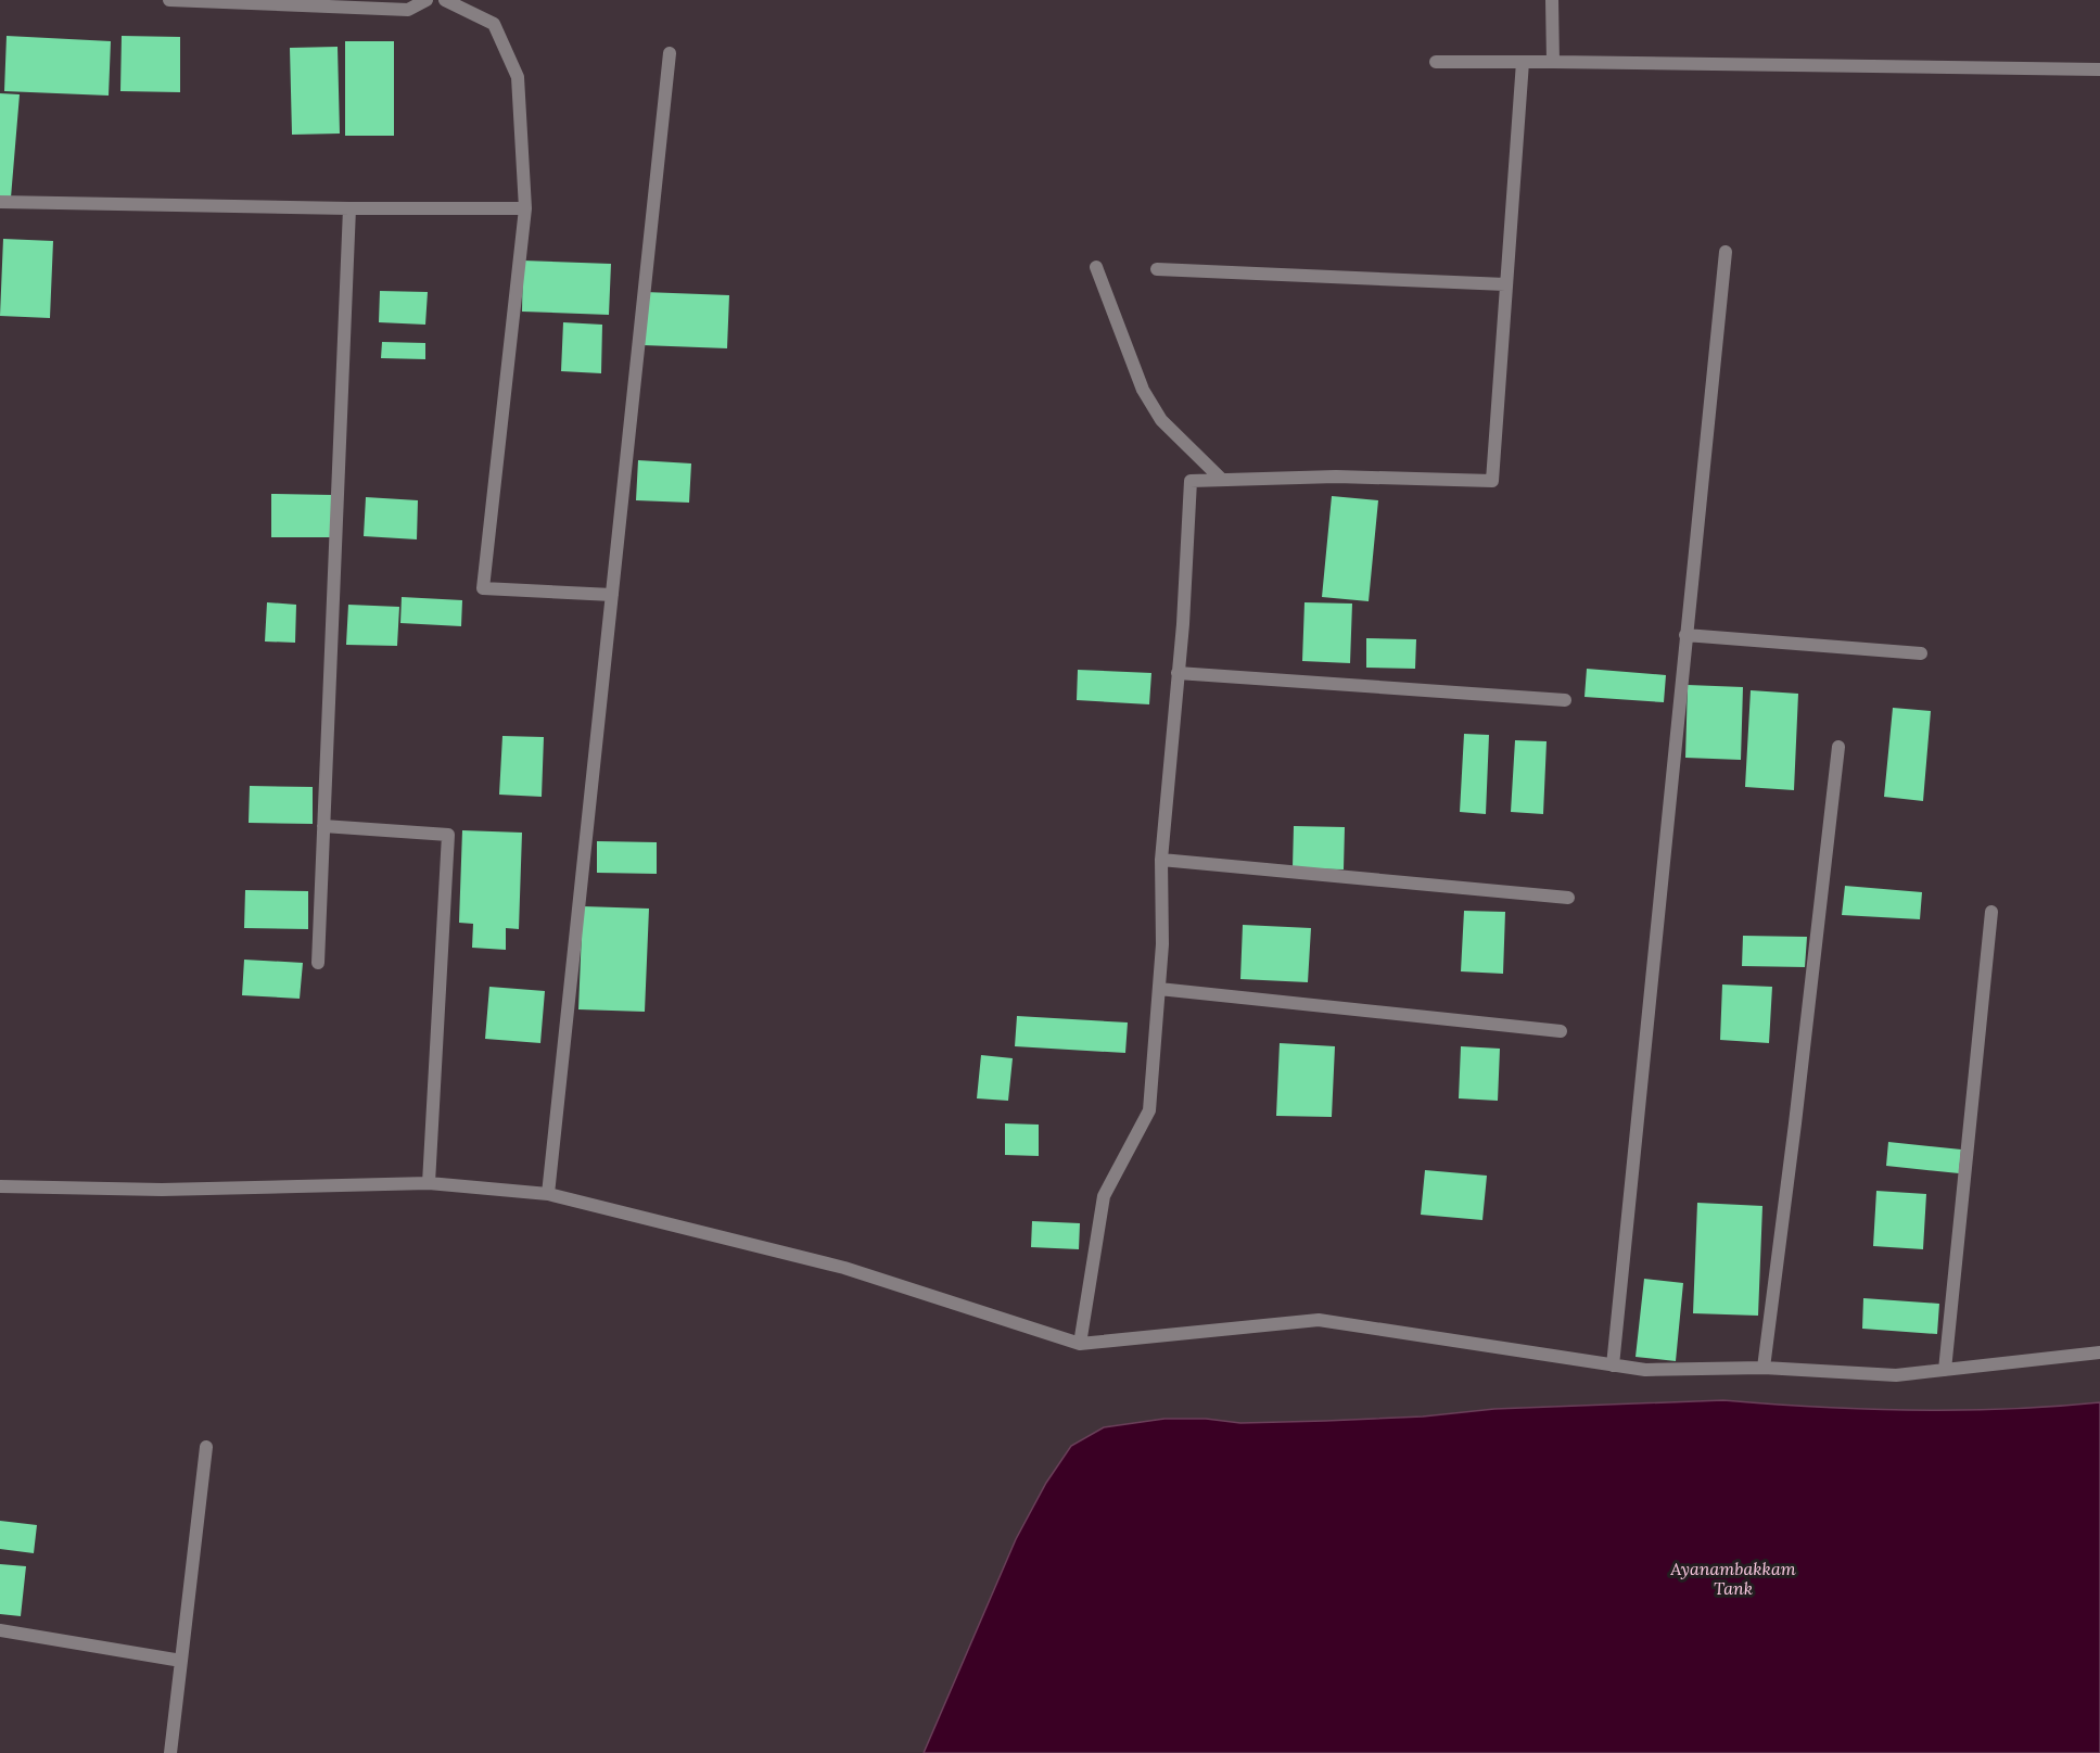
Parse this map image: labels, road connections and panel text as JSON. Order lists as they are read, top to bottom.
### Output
{
  "water": ["Ayanambakkam Tank"]
}
